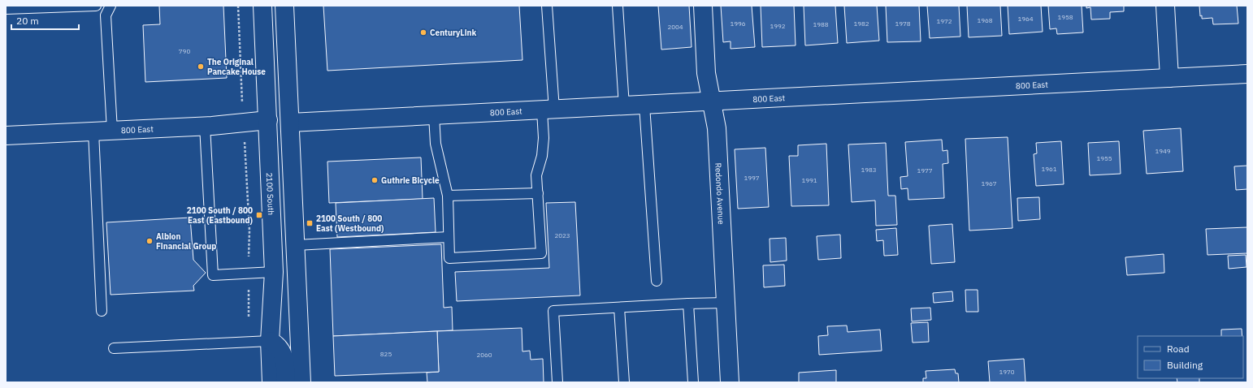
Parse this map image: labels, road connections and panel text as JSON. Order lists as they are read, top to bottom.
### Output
{
  "streets": {
    "street": ["800 East", "Redondo Avenue", "2100 South"]
  },
  "crossings": [
    ["800 East", "Redondo Avenue"],
    ["800 East", "2100 South"]
  ],
  "places": {
    "other": [
      "CenturyLink",
      "The Original Pancake House",
      "Guthrie Bicycle",
      "Albion Financial Group"
    ],
    "transit": ["2100 South / 800 East (Eastbound)", "2100 South / 800 East (Westbound)"]
  },
  "house_numbers": [
    "1958",
    "1964",
    "1968",
    "1972",
    "1996",
    "1982",
    "1978",
    "1988",
    "1992",
    "2004",
    "790",
    "1949",
    "1955",
    "1961",
    "1983",
    "1977",
    "1997",
    "1991",
    "1967",
    "2023",
    "825",
    "2060",
    "1970"
  ],
  "legend": ["Road", "Building"],
  "scale_bar": "20 m"
}
